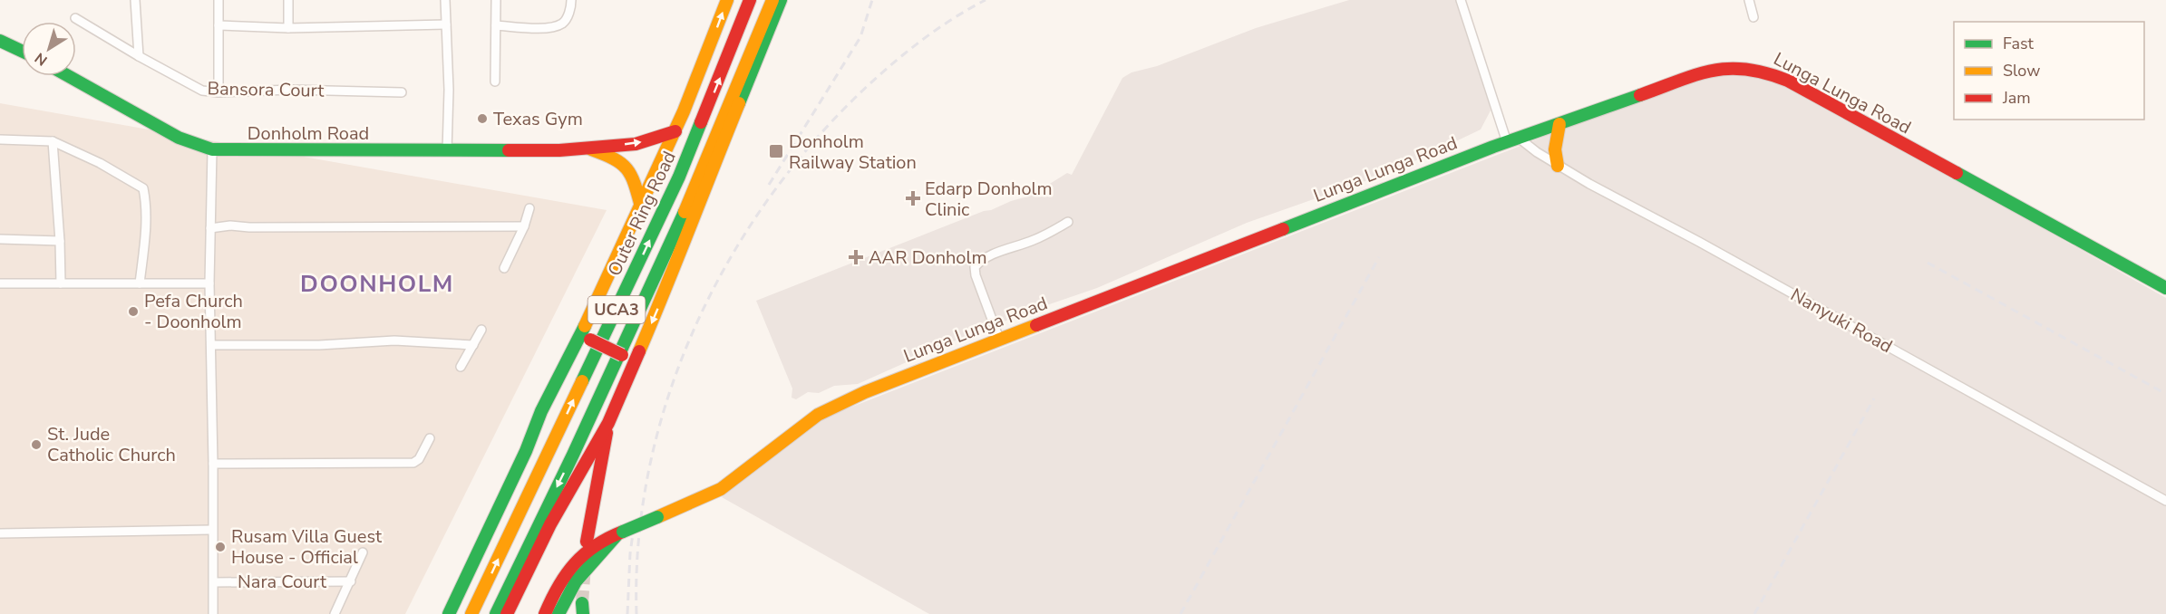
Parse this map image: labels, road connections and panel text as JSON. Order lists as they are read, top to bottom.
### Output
{
  "streets": {
    "main road": [
      "Lunga Lunga Road",
      "Donholm Road",
      "Outer Ring Road",
      "UCA3"
    ],
    "street": ["Bansora Court", "Nanyuki Road", "Nara Court"]
  },
  "crossings": [
    ["Lunga Lunga Road", "Nanyuki Road"],
    ["Outer Ring Road", "UCA3"]
  ],
  "districts": ["DOONHOLM"],
  "places": {
    "other": [
      "Texas Gym",
      "Pefa Church - Doonholm",
      "St. Jude Catholic Church",
      "Rusam Villa Guest House - Official"
    ],
    "transit": ["Donholm Railway Station"],
    "health": ["Edarp Donholm Clinic", "AAR Donholm"]
  },
  "legend": ["Fast", "Slow", "Jam"],
  "north": "bottom left"
}
